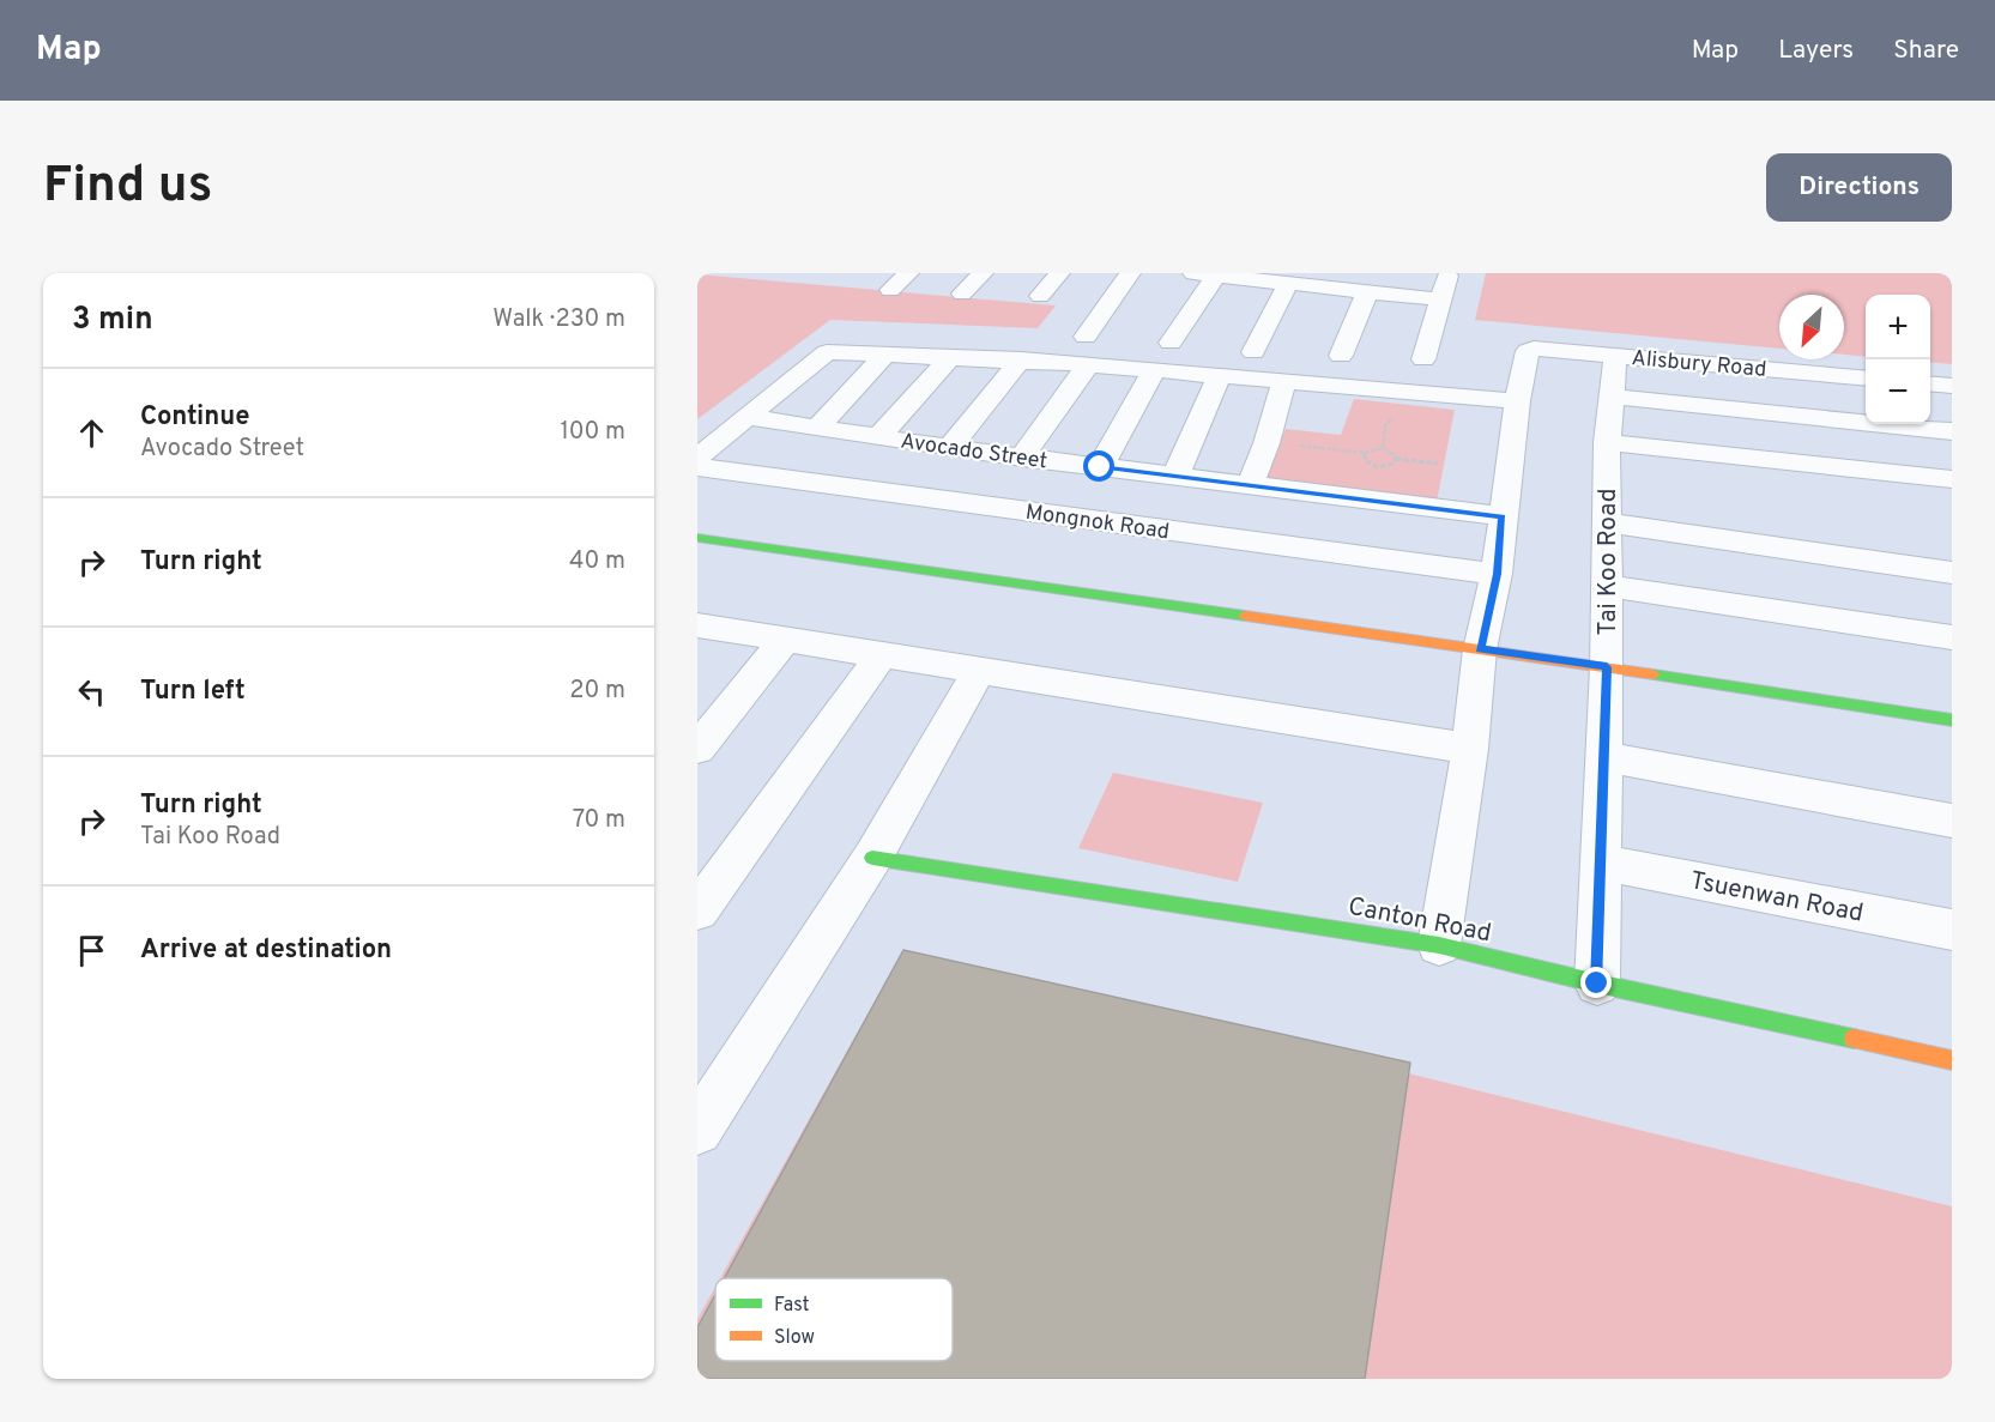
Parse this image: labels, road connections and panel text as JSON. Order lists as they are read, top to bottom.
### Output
{
  "streets": {
    "street": [
      "Alisbury Road",
      "Avocado Street",
      "Mongnok Road",
      "Tai Koo Road",
      "Tsuenwan Road",
      "Canton Road"
    ]
  },
  "crossings": [
    ["Alisbury Road", "Tai Koo Road"],
    ["Tai Koo Road", "Tsuenwan Road"],
    ["Tai Koo Road", "Canton Road"]
  ],
  "legend": ["Fast", "Slow"],
  "north": "bottom left",
  "page": {
    "header": "Map",
    "nav": ["Map", "Layers", "Share"],
    "buttons": "Directions",
    "title": "Find us",
    "heading": ["3 min", "Walk · 230 m"],
    "map_buttons": ["+", "−"],
    "list": [
      ["Continue", "Avocado Street", "100 m"],
      ["Turn right", "40 m"],
      ["Turn left", "20 m"],
      ["Turn right", "Tai Koo Road", "70 m"],
      "Arrive at destination"
    ]
  }
}
